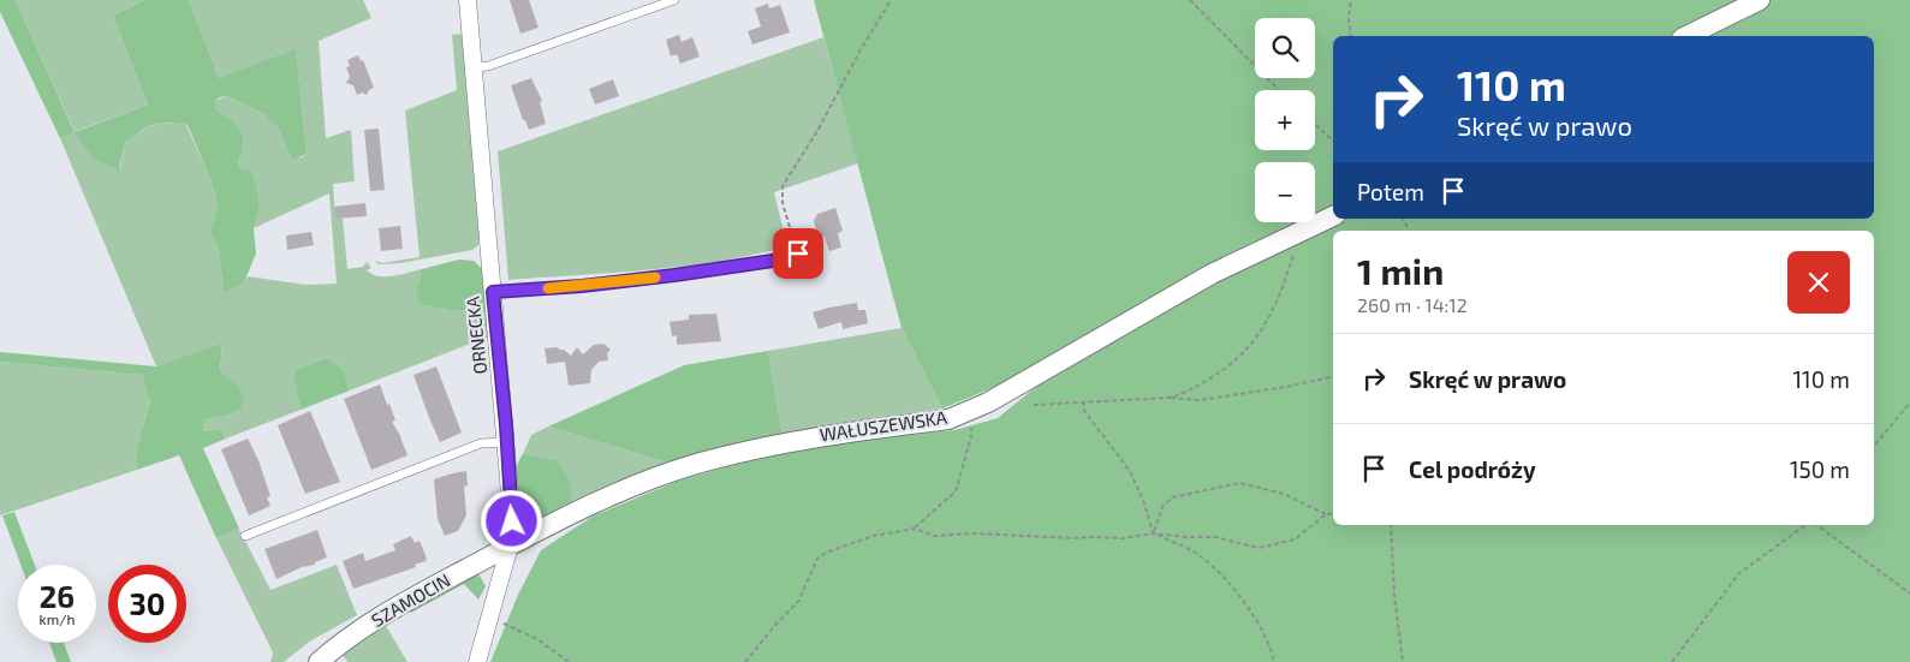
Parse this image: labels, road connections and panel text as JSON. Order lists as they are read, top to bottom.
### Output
{
  "streets": {
    "street": ["ORNECKA", "WAŁUSZEWSKA", "SZAMOCIN"]
  },
  "crossings": [
    ["ORNECKA", "WAŁUSZEWSKA"],
    ["ORNECKA", "SZAMOCIN"],
    ["WAŁUSZEWSKA", "SZAMOCIN"]
  ],
  "page": {
    "map_buttons": ["+", "−"],
    "turn": ["110 m", "Skręć w prawo"],
    "then": "Potem",
    "heading": ["1 min", "260 m · 14:12"],
    "list": [
      {
        "name": "Skręć w prawo",
        "value": "110 m"
      },
      {
        "name": "Cel podróży",
        "value": "150 m"
      }
    ],
    "speed": "26 km/h",
    "limit": "30"
  }
}
